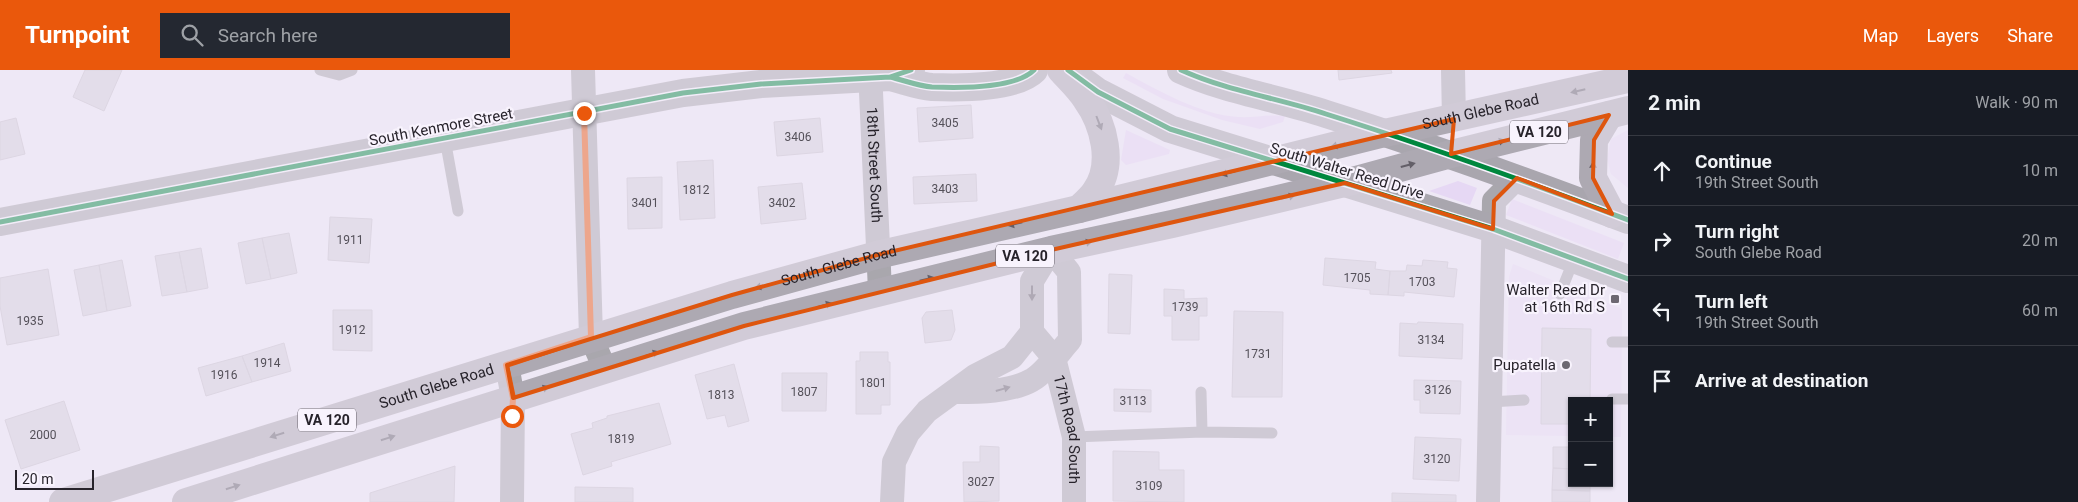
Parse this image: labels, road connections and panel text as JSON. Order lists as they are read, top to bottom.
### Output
{
  "streets": {
    "main road": ["South Glebe Road", "VA 120", "South Walter Reed Drive"],
    "street": ["South Kenmore Street", "18th Street South", "17th Road South"]
  },
  "crossings": [
    ["South Glebe Road", "18th Street South"],
    ["South Glebe Road", "South Walter Reed Drive"],
    ["South Kenmore Street", "18th Street South"],
    ["VA 120", "18th Street South"],
    ["VA 120", "South Walter Reed Drive"],
    ["VA 120", "17th Road South"]
  ],
  "places": {
    "transit": ["Walter Reed Dr at 16th Rd S"],
    "other": ["Pupatella"]
  },
  "house_numbers": [
    "3405",
    "3406",
    "3403",
    "1812",
    "3401",
    "3402",
    "1911",
    "1705",
    "1703",
    "1739",
    "1935",
    "1912",
    "3134",
    "1731",
    "1914",
    "1916",
    "1801",
    "3126",
    "1807",
    "1813",
    "3113",
    "2000",
    "1819",
    "3120",
    "3027",
    "3109"
  ],
  "scale_bar": "20 m",
  "page": {
    "header": "Turnpoint",
    "search": "Search here",
    "nav": ["Map", "Layers", "Share"],
    "heading": ["2 min", "Walk · 90 m"],
    "list": [
      ["Continue", "19th Street South", "10 m"],
      ["Turn right", "South Glebe Road", "20 m"],
      ["Turn left", "19th Street South", "60 m"],
      "Arrive at destination"
    ],
    "map_buttons": ["+", "−"],
    "scale": "20 m"
  }
}
